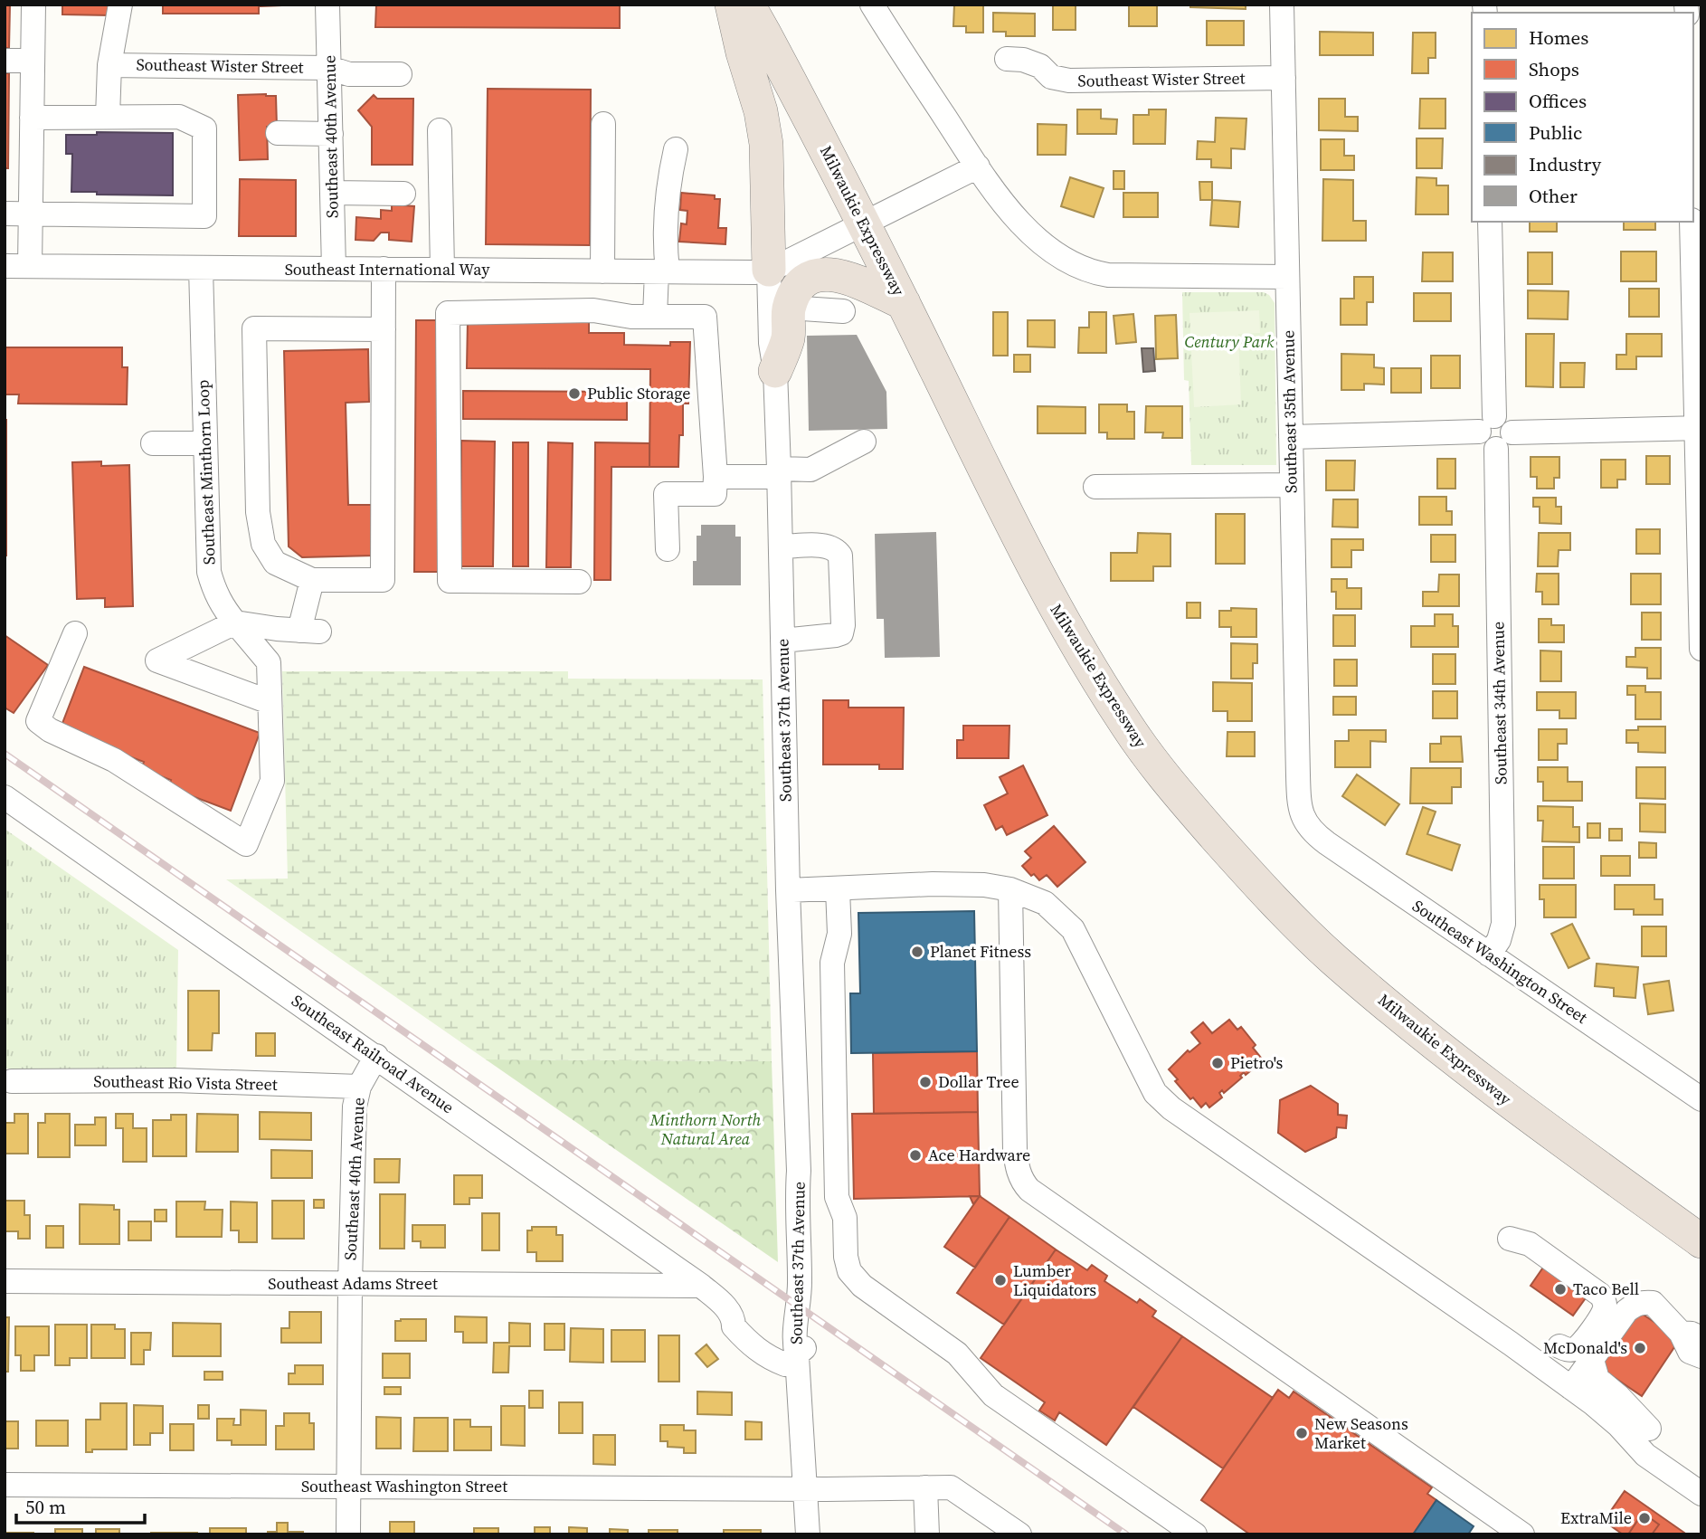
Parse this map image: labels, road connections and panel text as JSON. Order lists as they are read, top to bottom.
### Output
{
  "streets": {
    "highway": ["Milwaukie Expressway"],
    "street": [
      "Southeast Wister Street",
      "Southeast 40th Avenue",
      "Southeast International Way",
      "Southeast 35th Avenue",
      "Southeast Minthorn Loop",
      "Southeast 34th Avenue",
      "Southeast 37th Avenue",
      "Southeast Washington Street",
      "Southeast Railroad Avenue",
      "Southeast Rio Vista Street",
      "Southeast Adams Street"
    ]
  },
  "crossings": [
    ["Southeast Wister Street", "Southeast 40th Avenue"],
    ["Southeast Wister Street", "Southeast 35th Avenue"],
    ["Southeast 40th Avenue", "Southeast International Way"],
    ["Southeast 40th Avenue", "Southeast Washington Street"],
    ["Southeast 40th Avenue", "Southeast Railroad Avenue"],
    ["Southeast 40th Avenue", "Southeast Rio Vista Street"],
    ["Southeast 40th Avenue", "Southeast Adams Street"],
    ["Southeast International Way", "Southeast Minthorn Loop"],
    ["Southeast International Way", "Southeast 37th Avenue"],
    ["Southeast 35th Avenue", "Southeast Washington Street"],
    ["Southeast 34th Avenue", "Southeast Washington Street"],
    ["Southeast 37th Avenue", "Southeast Washington Street"],
    ["Southeast 37th Avenue", "Southeast Railroad Avenue"],
    ["Southeast Railroad Avenue", "Southeast Adams Street"]
  ],
  "parks": ["Century Park", "Minthorn North Natural Area"],
  "places": [
    "Public Storage",
    "Planet Fitness",
    "Pietro's",
    "Dollar Tree",
    "Ace Hardware",
    "Lumber Liquidators",
    "Taco Bell",
    "McDonald's",
    "New Seasons Market",
    "ExtraMile"
  ],
  "legend": [
    "Homes",
    "Shops",
    "Offices",
    "Public",
    "Industry",
    "Other"
  ],
  "scale_bar": "50 m"
}
